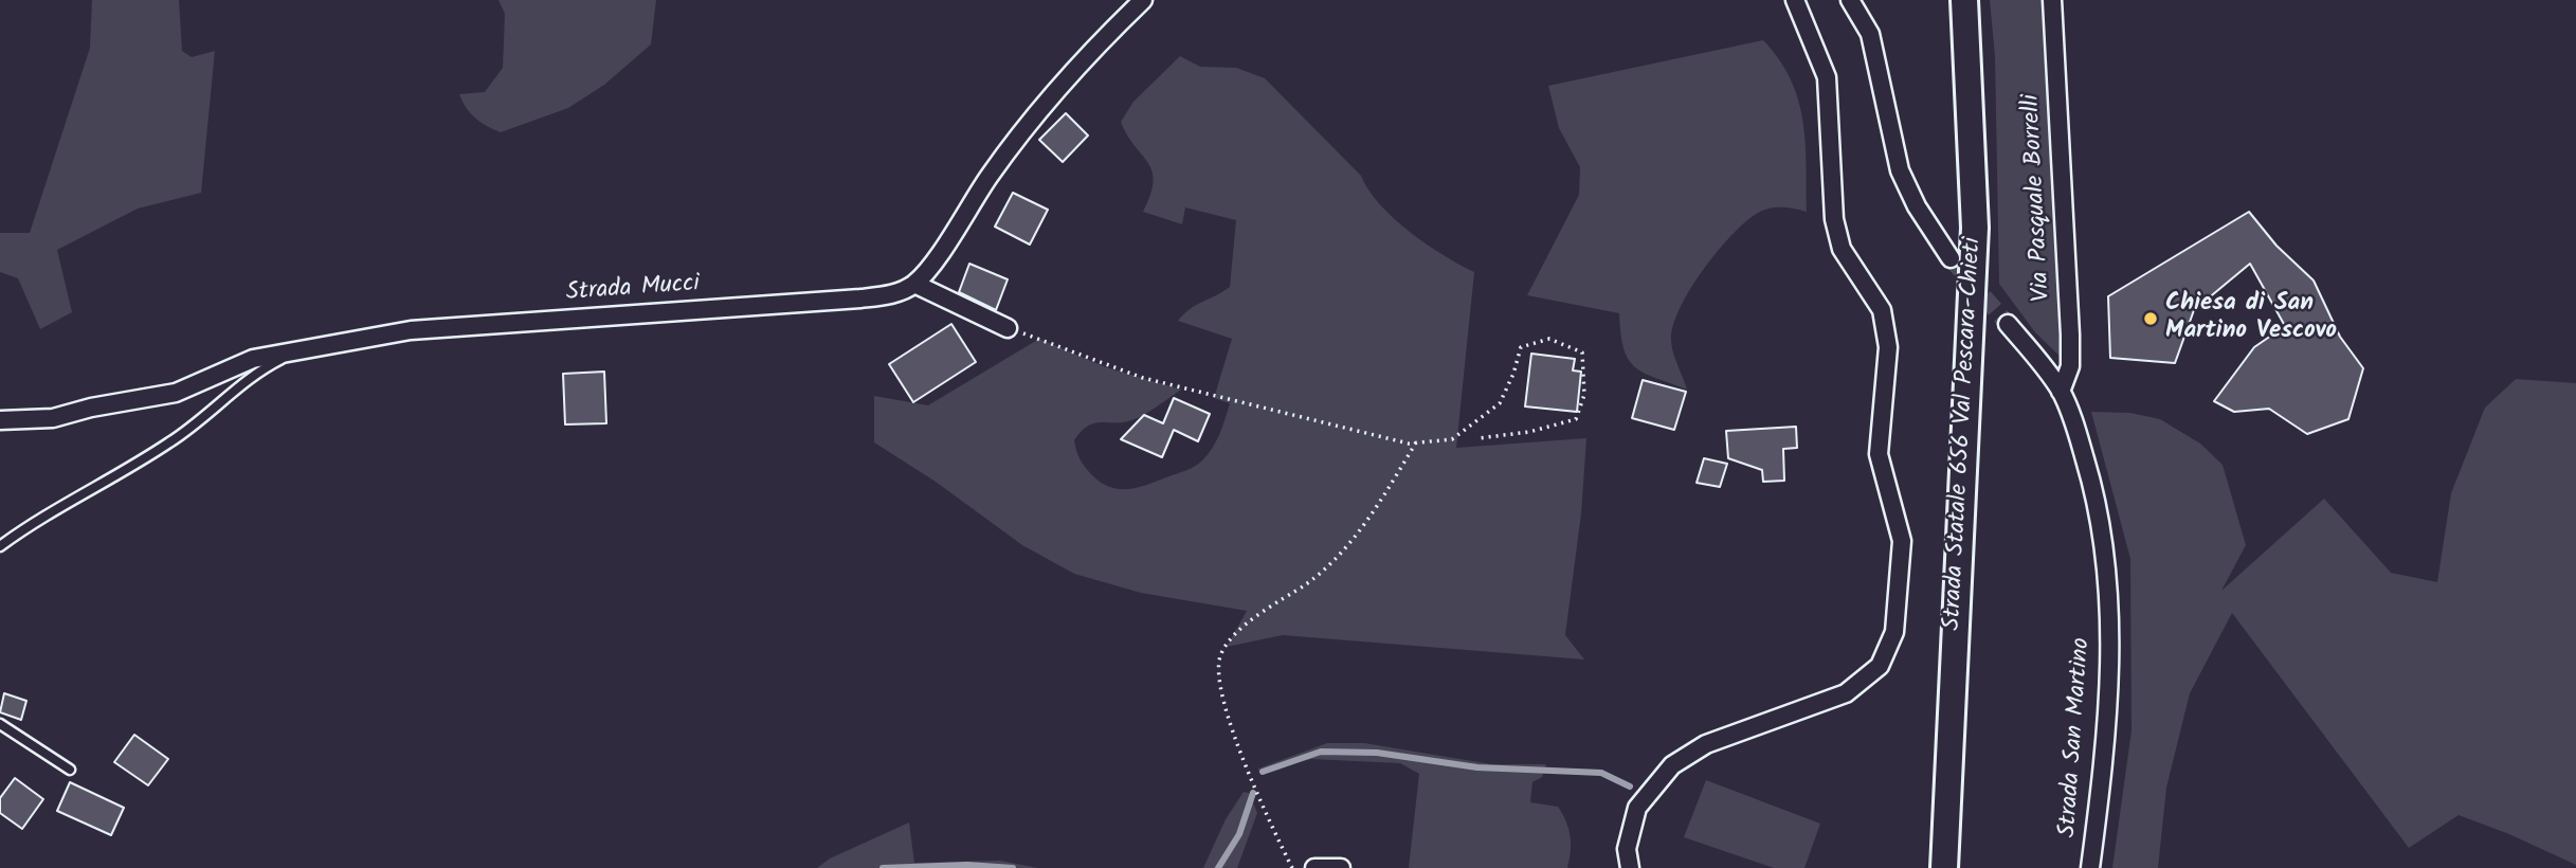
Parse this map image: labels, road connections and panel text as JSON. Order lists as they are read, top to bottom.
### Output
{
  "streets": {
    "highway": ["Strada Statale 656 Val Pescara-Chieti"],
    "street": ["Via Pasquale Borrelli", "Strada Mucci", "Strada San Martino"]
  },
  "crossings": [
    ["Via Pasquale Borrelli", "Strada San Martino"]
  ],
  "places": ["Chiesa di San Martino Vescovo"]
}
